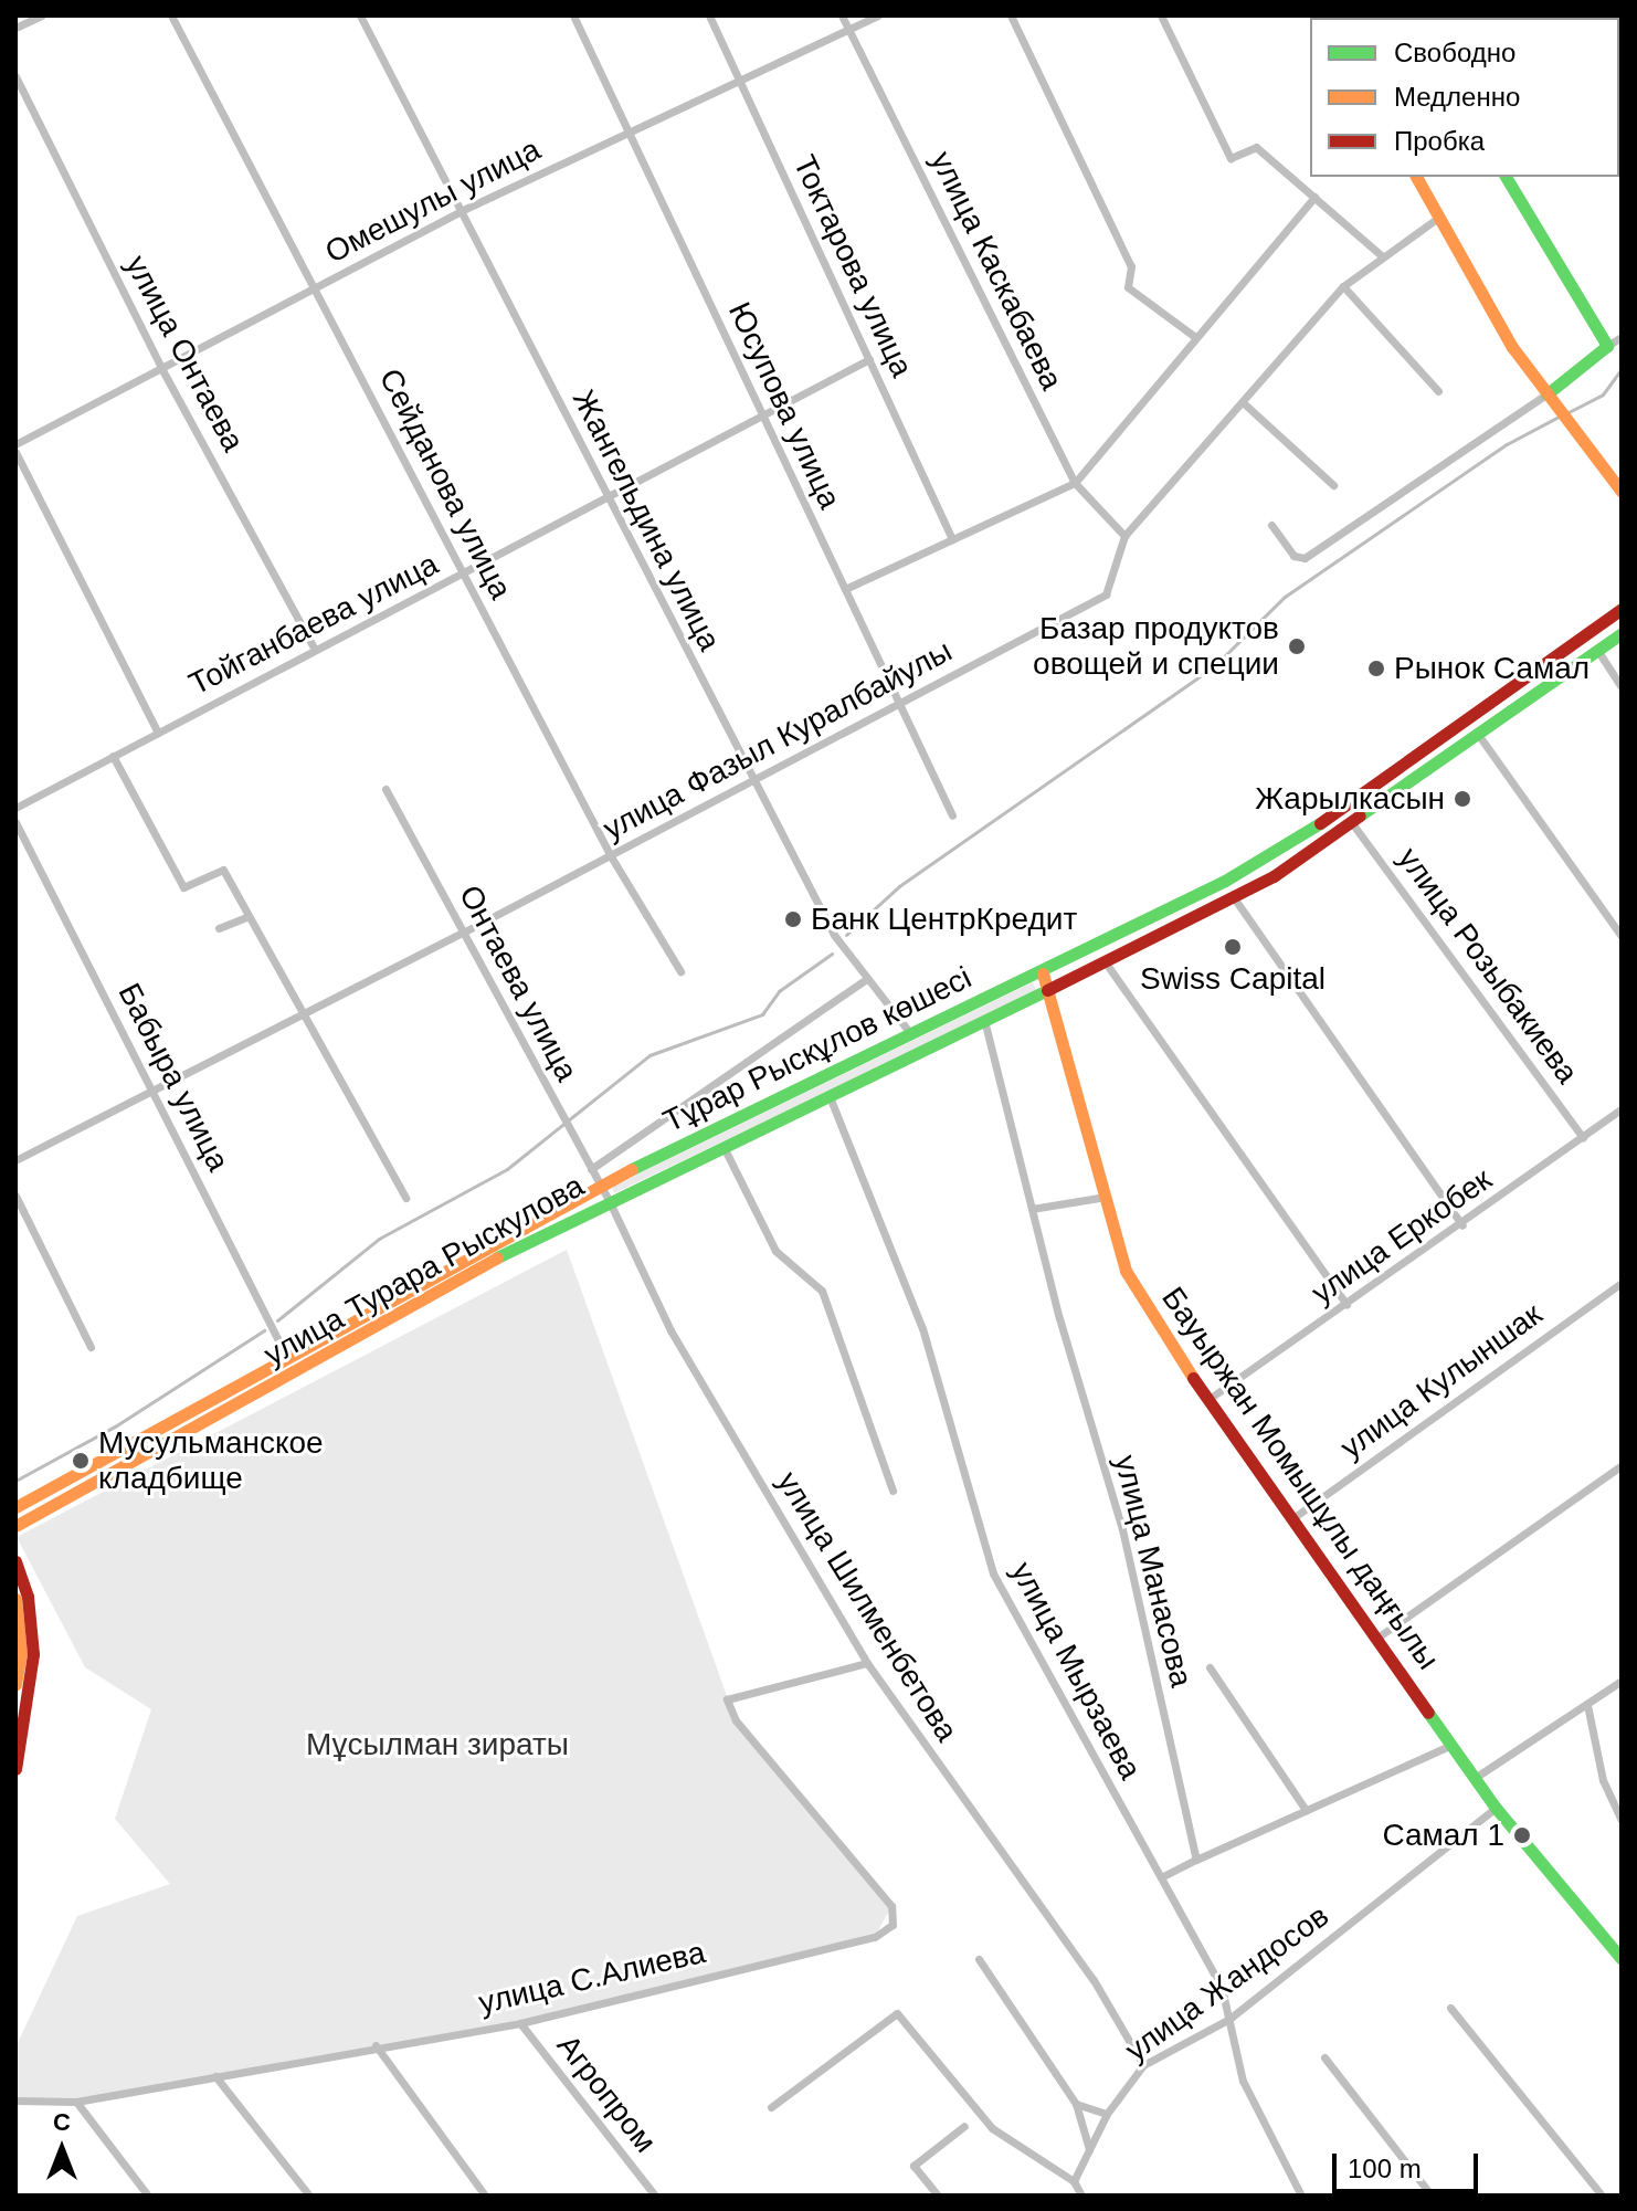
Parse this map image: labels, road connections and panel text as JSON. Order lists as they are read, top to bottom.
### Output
{
  "streets": {
    "main road": ["Тұрар Рыскұлов көшесі", "улица Турара Рыскулова", "Бауыржан Момышұлы даңғылы"],
    "street": [
      "Омешулы улица",
      "Токтарова улица",
      "улица Каскабаева",
      "улица Онтаева",
      "Юсупова улица",
      "Сейданова улица",
      "Жангельдина улица",
      "Тойганбаева улица",
      "улица Фазыл Куралбайулы",
      "улица Розыбакиева",
      "Онтаева улица",
      "Бабыра улица",
      "улица Еркобек",
      "улица Кулыншак",
      "улица Манасова",
      "улица Шилменбетова",
      "улица Мырзаева",
      "улица С.Алиева",
      "улица Жандосов",
      "Агропром"
    ]
  },
  "crossings": [
    ["Омешулы улица", "Токтарова улица"],
    ["Омешулы улица", "улица Каскабаева"],
    ["Омешулы улица", "улица Онтаева"],
    ["Омешулы улица", "Юсупова улица"],
    ["Омешулы улица", "Сейданова улица"],
    ["Омешулы улица", "Жангельдина улица"],
    ["Токтарова улица", "Тойганбаева улица"],
    ["улица Каскабаева", "улица Фазыл Куралбайулы"],
    ["улица Онтаева", "Тойганбаева улица"],
    ["Юсупова улица", "Тойганбаева улица"],
    ["Юсупова улица", "улица Фазыл Куралбайулы"],
    ["Сейданова улица", "Тойганбаева улица"],
    ["Сейданова улица", "улица Фазыл Куралбайулы"],
    ["Жангельдина улица", "Тойганбаева улица"],
    ["Жангельдина улица", "улица Фазыл Куралбайулы"],
    ["Жангельдина улица", "Тұрар Рыскұлов көшесі"],
    ["улица Фазыл Куралбайулы", "Онтаева улица"],
    ["улица Фазыл Куралбайулы", "Бабыра улица"],
    ["улица Розыбакиева", "Тұрар Рыскұлов көшесі"],
    ["улица Розыбакиева", "улица Еркобек"],
    ["Онтаева улица", "Тұрар Рыскұлов көшесі"],
    ["Онтаева улица", "улица Турара Рыскулова"],
    ["Онтаева улица", "улица Шилменбетова"],
    ["Тұрар Рыскұлов көшесі", "Бабыра улица"],
    ["Тұрар Рыскұлов көшесі", "улица Турара Рыскулова"],
    ["Тұрар Рыскұлов көшесі", "Бауыржан Момышұлы даңғылы"],
    ["Тұрар Рыскұлов көшесі", "улица Манасова"],
    ["улица Еркобек", "Бауыржан Момышұлы даңғылы"],
    ["улица Турара Рыскулова", "улица Шилменбетова"],
    ["улица Турара Рыскулова", "улица Мырзаева"],
    ["улица Кулыншак", "Бауыржан Момышұлы даңғылы"],
    ["Бауыржан Момышұлы даңғылы", "улица Жандосов"],
    ["улица Шилменбетова", "улица С.Алиева"],
    ["улица Шилменбетова", "улица Жандосов"],
    ["улица Мырзаева", "улица Жандосов"],
    ["улица С.Алиева", "Агропром"]
  ],
  "parks": ["Мұсылман зираты"],
  "places": [
    "Базар продуктов овощей и специи",
    "Рынок Самал",
    "Жарылкасын",
    "Банк ЦентрКредит",
    "Swiss Capital",
    "Мусульманское кладбище",
    "Самал 1"
  ],
  "legend": ["Свободно", "Медленно", "Пробка"],
  "scale_bar": "100 m",
  "north": "top"
}
